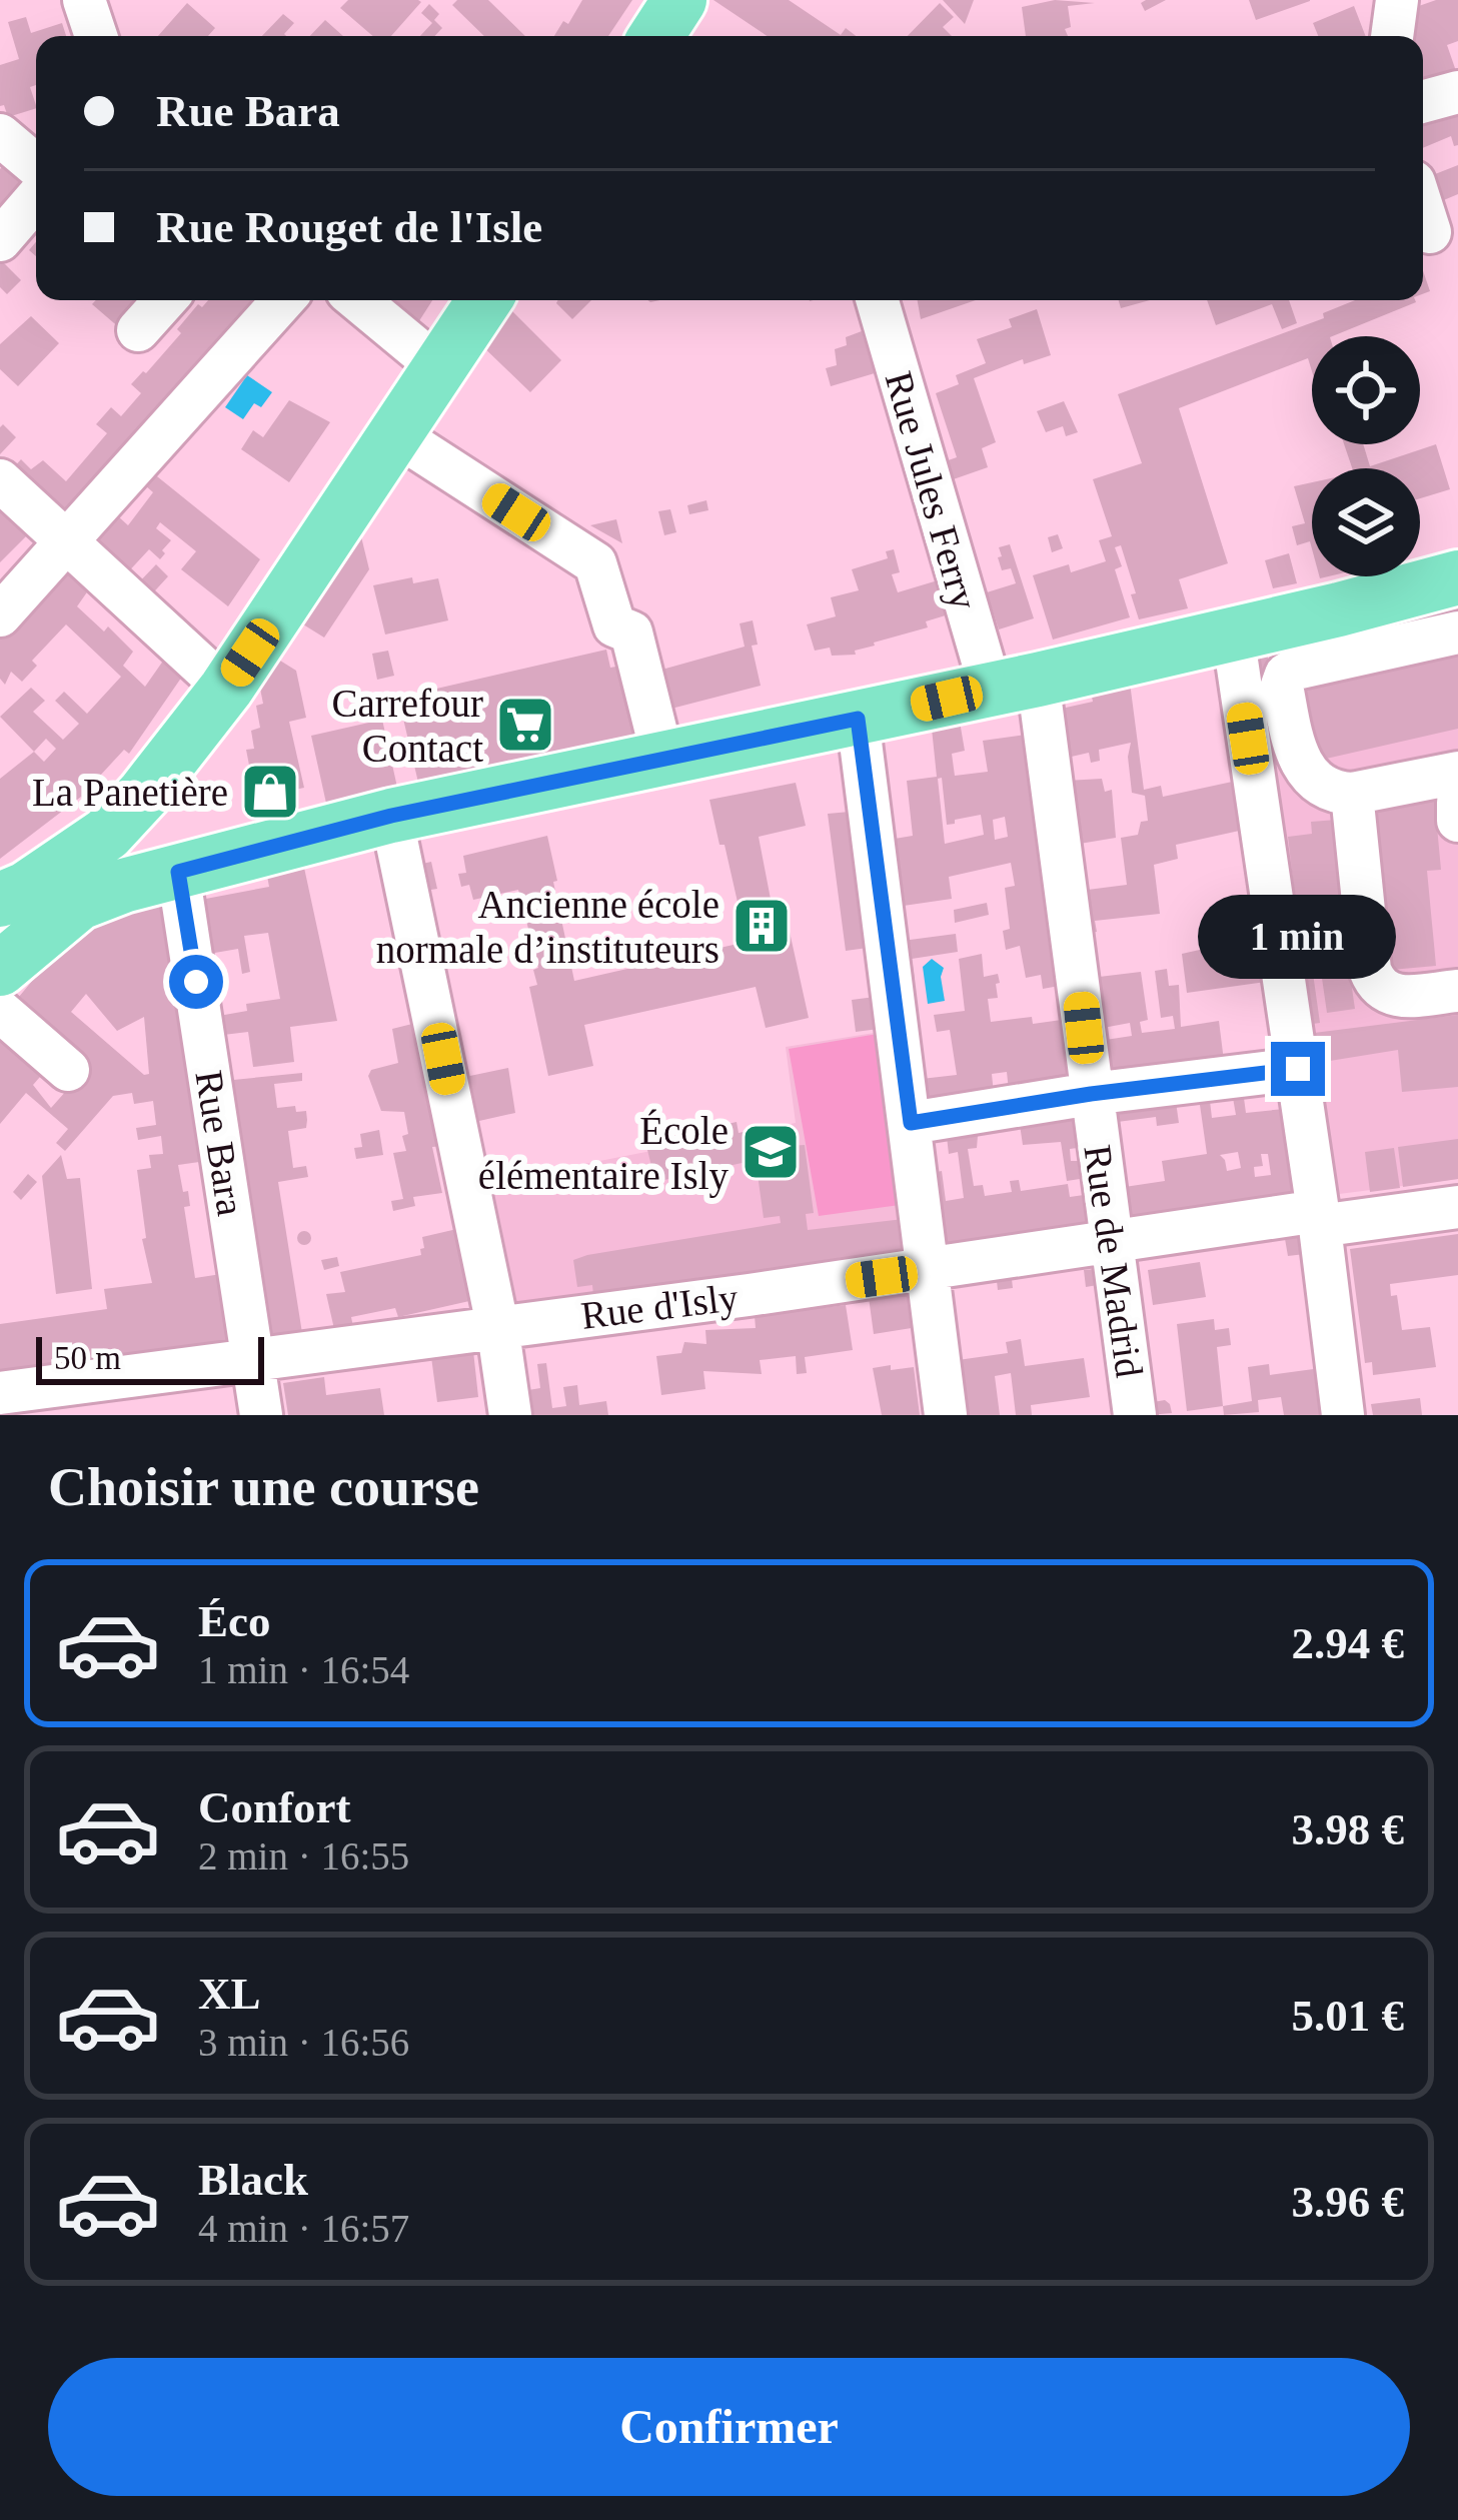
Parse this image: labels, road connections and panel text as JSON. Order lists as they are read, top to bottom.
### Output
{
  "streets": {
    "street": [
      "Rue Jules Ferry",
      "Rue Bara",
      "Rue de Madrid",
      "Rue d'Isly"
    ]
  },
  "crossings": [
    ["Rue Jules Ferry", "Rue de Madrid"],
    ["Rue Bara", "Rue d'Isly"],
    ["Rue de Madrid", "Rue d'Isly"]
  ],
  "places": {
    "supermarket": ["Carrefour Contact"],
    "shop": ["La Panetière"],
    "building": ["Ancienne école normale d’instituteurs"],
    "school or university": ["École élémentaire Isly"]
  },
  "scale_bar": "50 m",
  "page": {
    "banner": ["Rue Bara", "Rue Rouget de l'Isle"],
    "bubble": "1 min",
    "scale": "50 m",
    "heading": "Choisir une course",
    "list": [
      {
        "name": "Éco",
        "note": "1 min · 16:54",
        "value": "2.94 €"
      },
      {
        "name": "Confort",
        "note": "2 min · 16:55",
        "value": "3.98 €"
      },
      {
        "name": "XL",
        "note": "3 min · 16:56",
        "value": "5.01 €"
      },
      {
        "name": "Black",
        "note": "4 min · 16:57",
        "value": "3.96 €"
      }
    ],
    "buttons": "Confirmer"
  }
}
